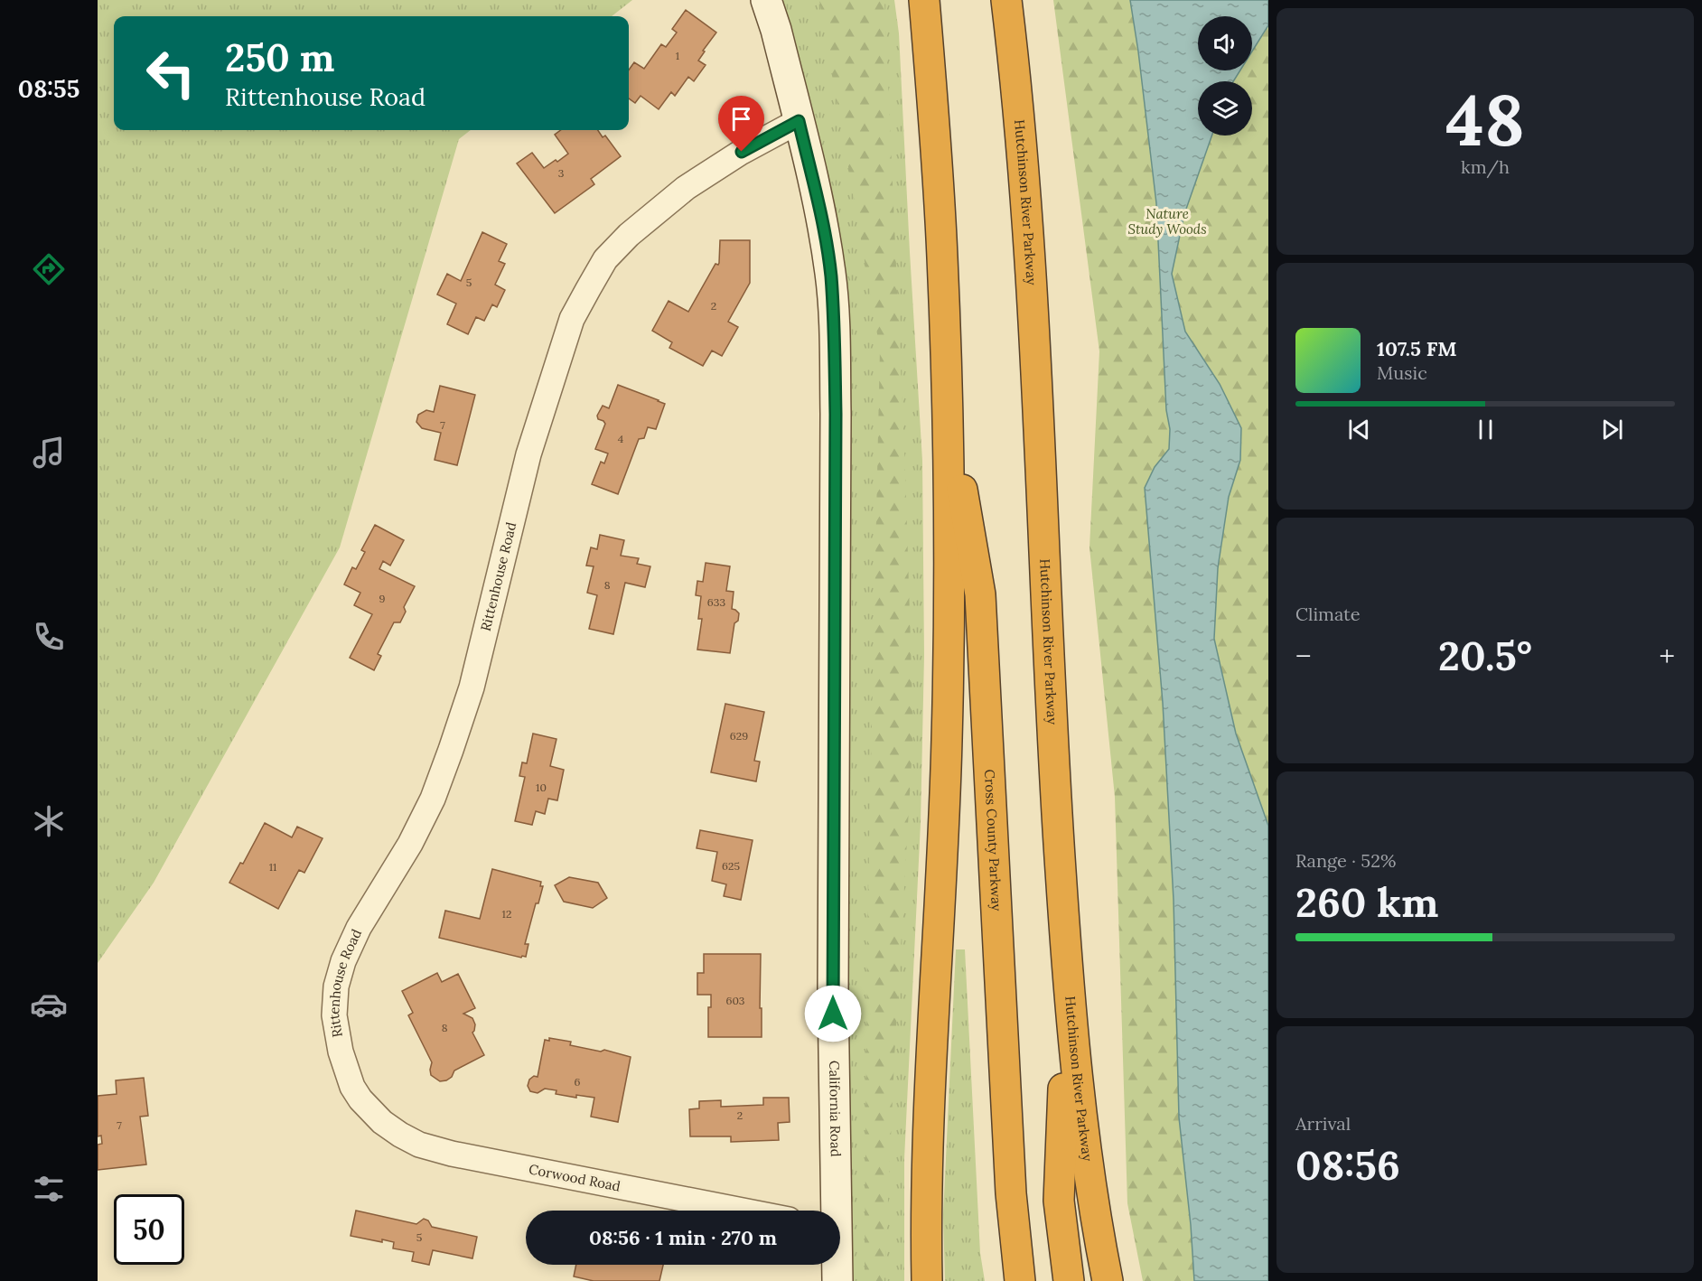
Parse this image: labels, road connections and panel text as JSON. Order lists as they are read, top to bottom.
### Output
{
  "streets": {
    "highway": ["Hutchinson River Parkway", "Cross County Parkway"],
    "main road": ["California Road"],
    "street": ["Rittenhouse Road", "Corwood Road"]
  },
  "crossings": [
    ["Rittenhouse Road", "California Road"],
    ["Rittenhouse Road", "Corwood Road"]
  ],
  "parks": ["Nature Study Woods"],
  "house_numbers": [
    "1",
    "3",
    "5",
    "2",
    "7",
    "4",
    "8",
    "9",
    "633",
    "629",
    "10",
    "625",
    "11",
    "12",
    "603",
    "8",
    "6",
    "2",
    "7",
    "5"
  ],
  "page": {
    "tabs": "08:55",
    "tile": [
      ["48", "km/h"],
      "Climate",
      ["Range · 52%", "260 km"],
      ["Arrival", "08:56"]
    ],
    "turn": ["250 m", "Rittenhouse Road"],
    "song": ["107.5 FM", "Music"],
    "heat": ["−", "20.5°", "+"],
    "limit": "50",
    "trip": "08:56 · 1 min · 270 m"
  }
}
